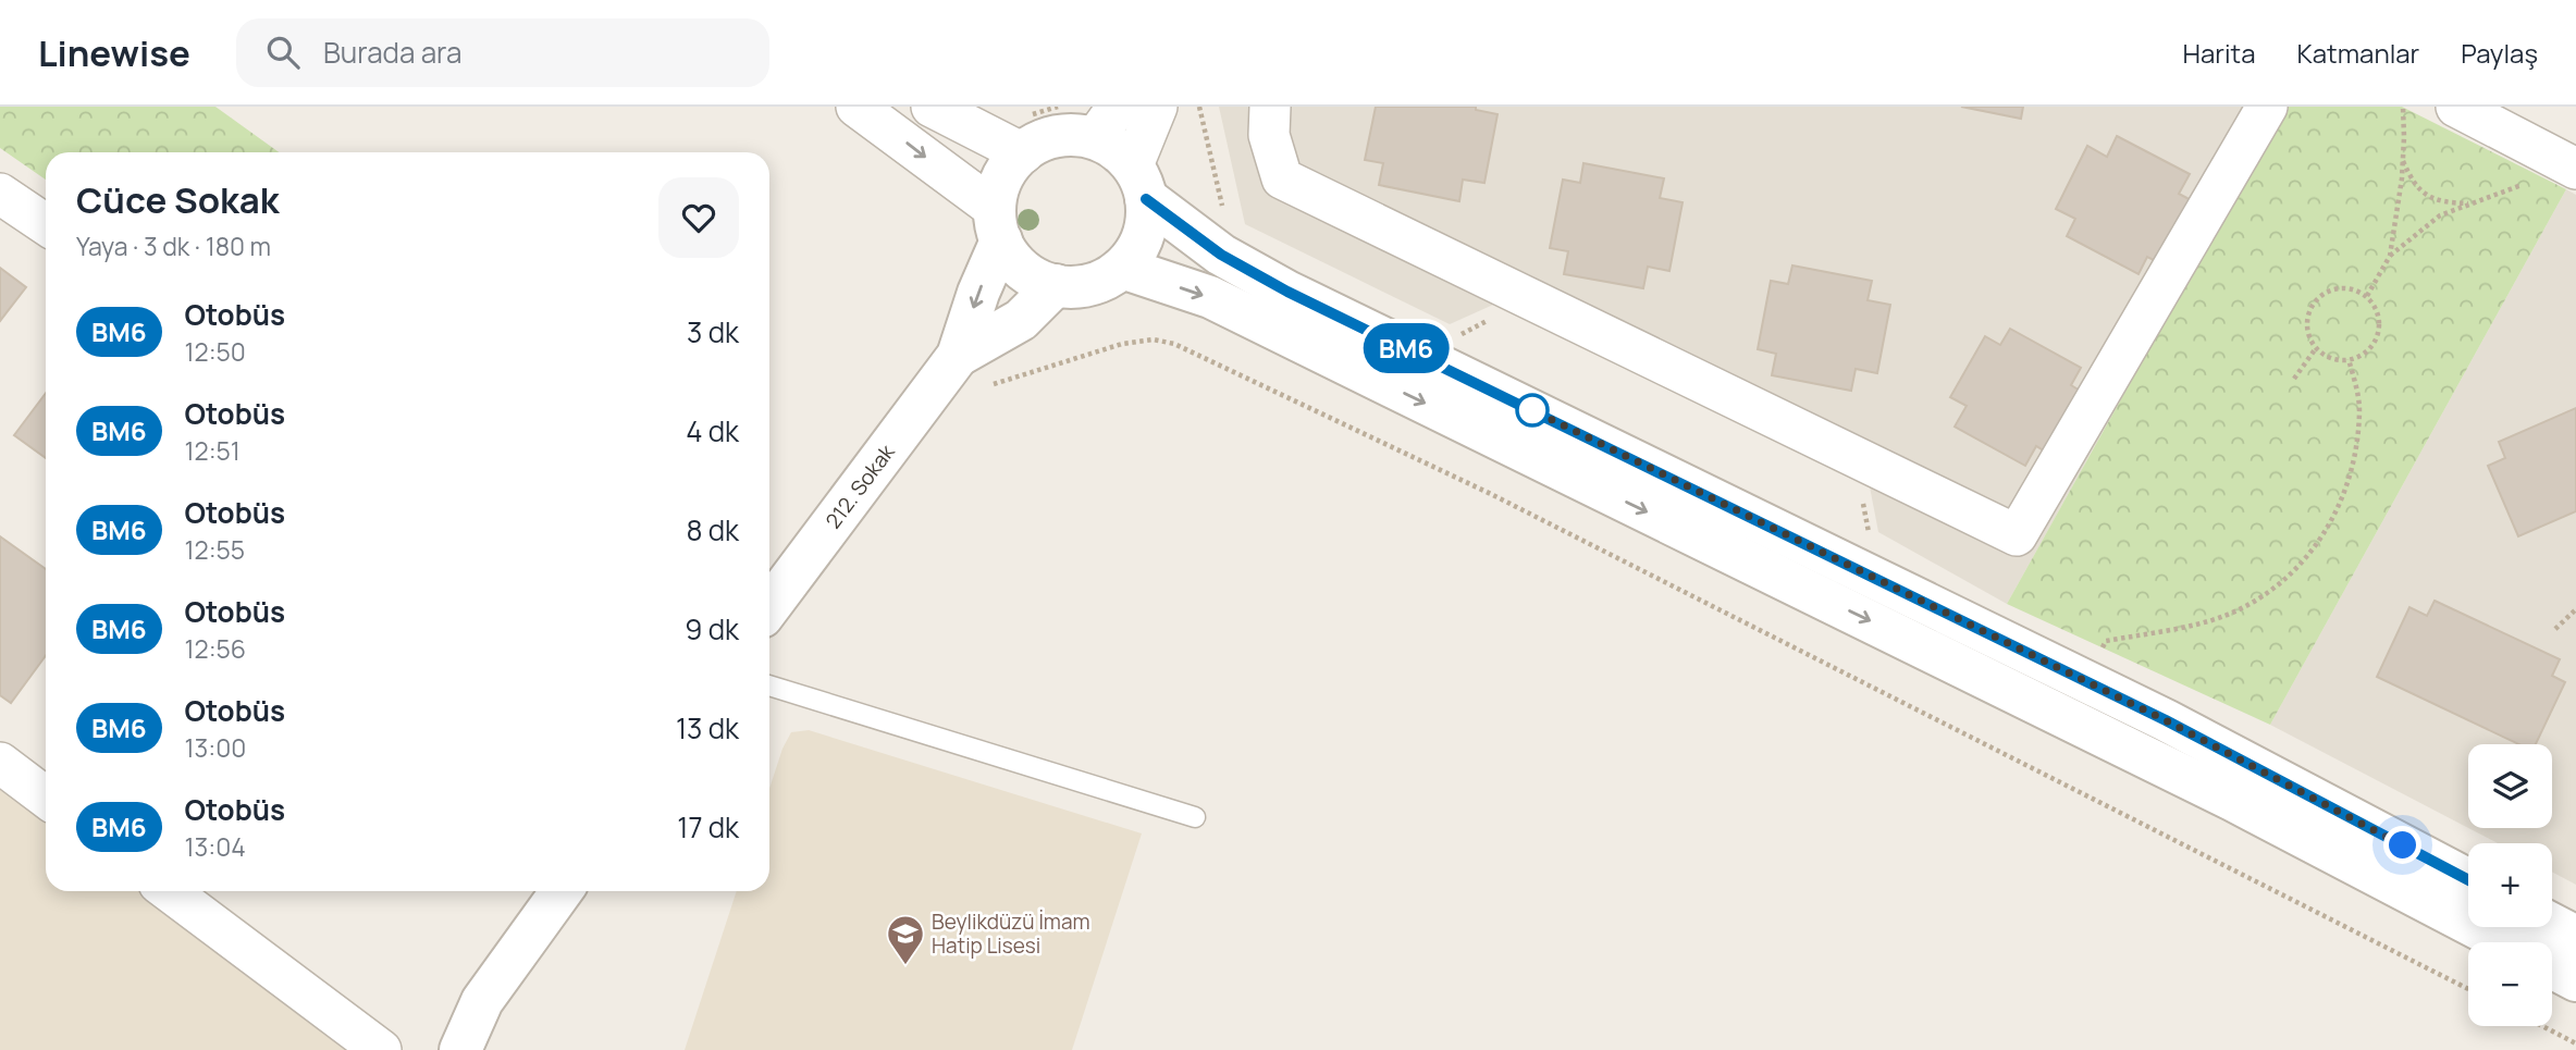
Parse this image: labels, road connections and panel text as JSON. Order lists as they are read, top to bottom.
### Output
{
  "streets": {
    "street": ["212. Sokak"]
  },
  "places": {
    "school or university": ["Beylikdüzü İmam Hatip Lisesi"]
  },
  "lines": ["bus line BM6"],
  "page": {
    "header": "Linewise",
    "search": "Burada ara",
    "nav": ["Harita", "Katmanlar", "Paylaş"],
    "on_map": "BM6",
    "heading": ["Cüce Sokak", "Yaya · 3 dk · 180 m"],
    "list": [
      {
        "mark": "BM6",
        "name": "Otobüs",
        "note": "12:50",
        "value": "3 dk"
      },
      {
        "mark": "BM6",
        "name": "Otobüs",
        "note": "12:51",
        "value": "4 dk"
      },
      {
        "mark": "BM6",
        "name": "Otobüs",
        "note": "12:55",
        "value": "8 dk"
      },
      {
        "mark": "BM6",
        "name": "Otobüs",
        "note": "12:56",
        "value": "9 dk"
      },
      {
        "mark": "BM6",
        "name": "Otobüs",
        "note": "13:00",
        "value": "13 dk"
      },
      {
        "mark": "BM6",
        "name": "Otobüs",
        "note": "13:04",
        "value": "17 dk"
      }
    ],
    "map_buttons": ["+", "−"]
  }
}
